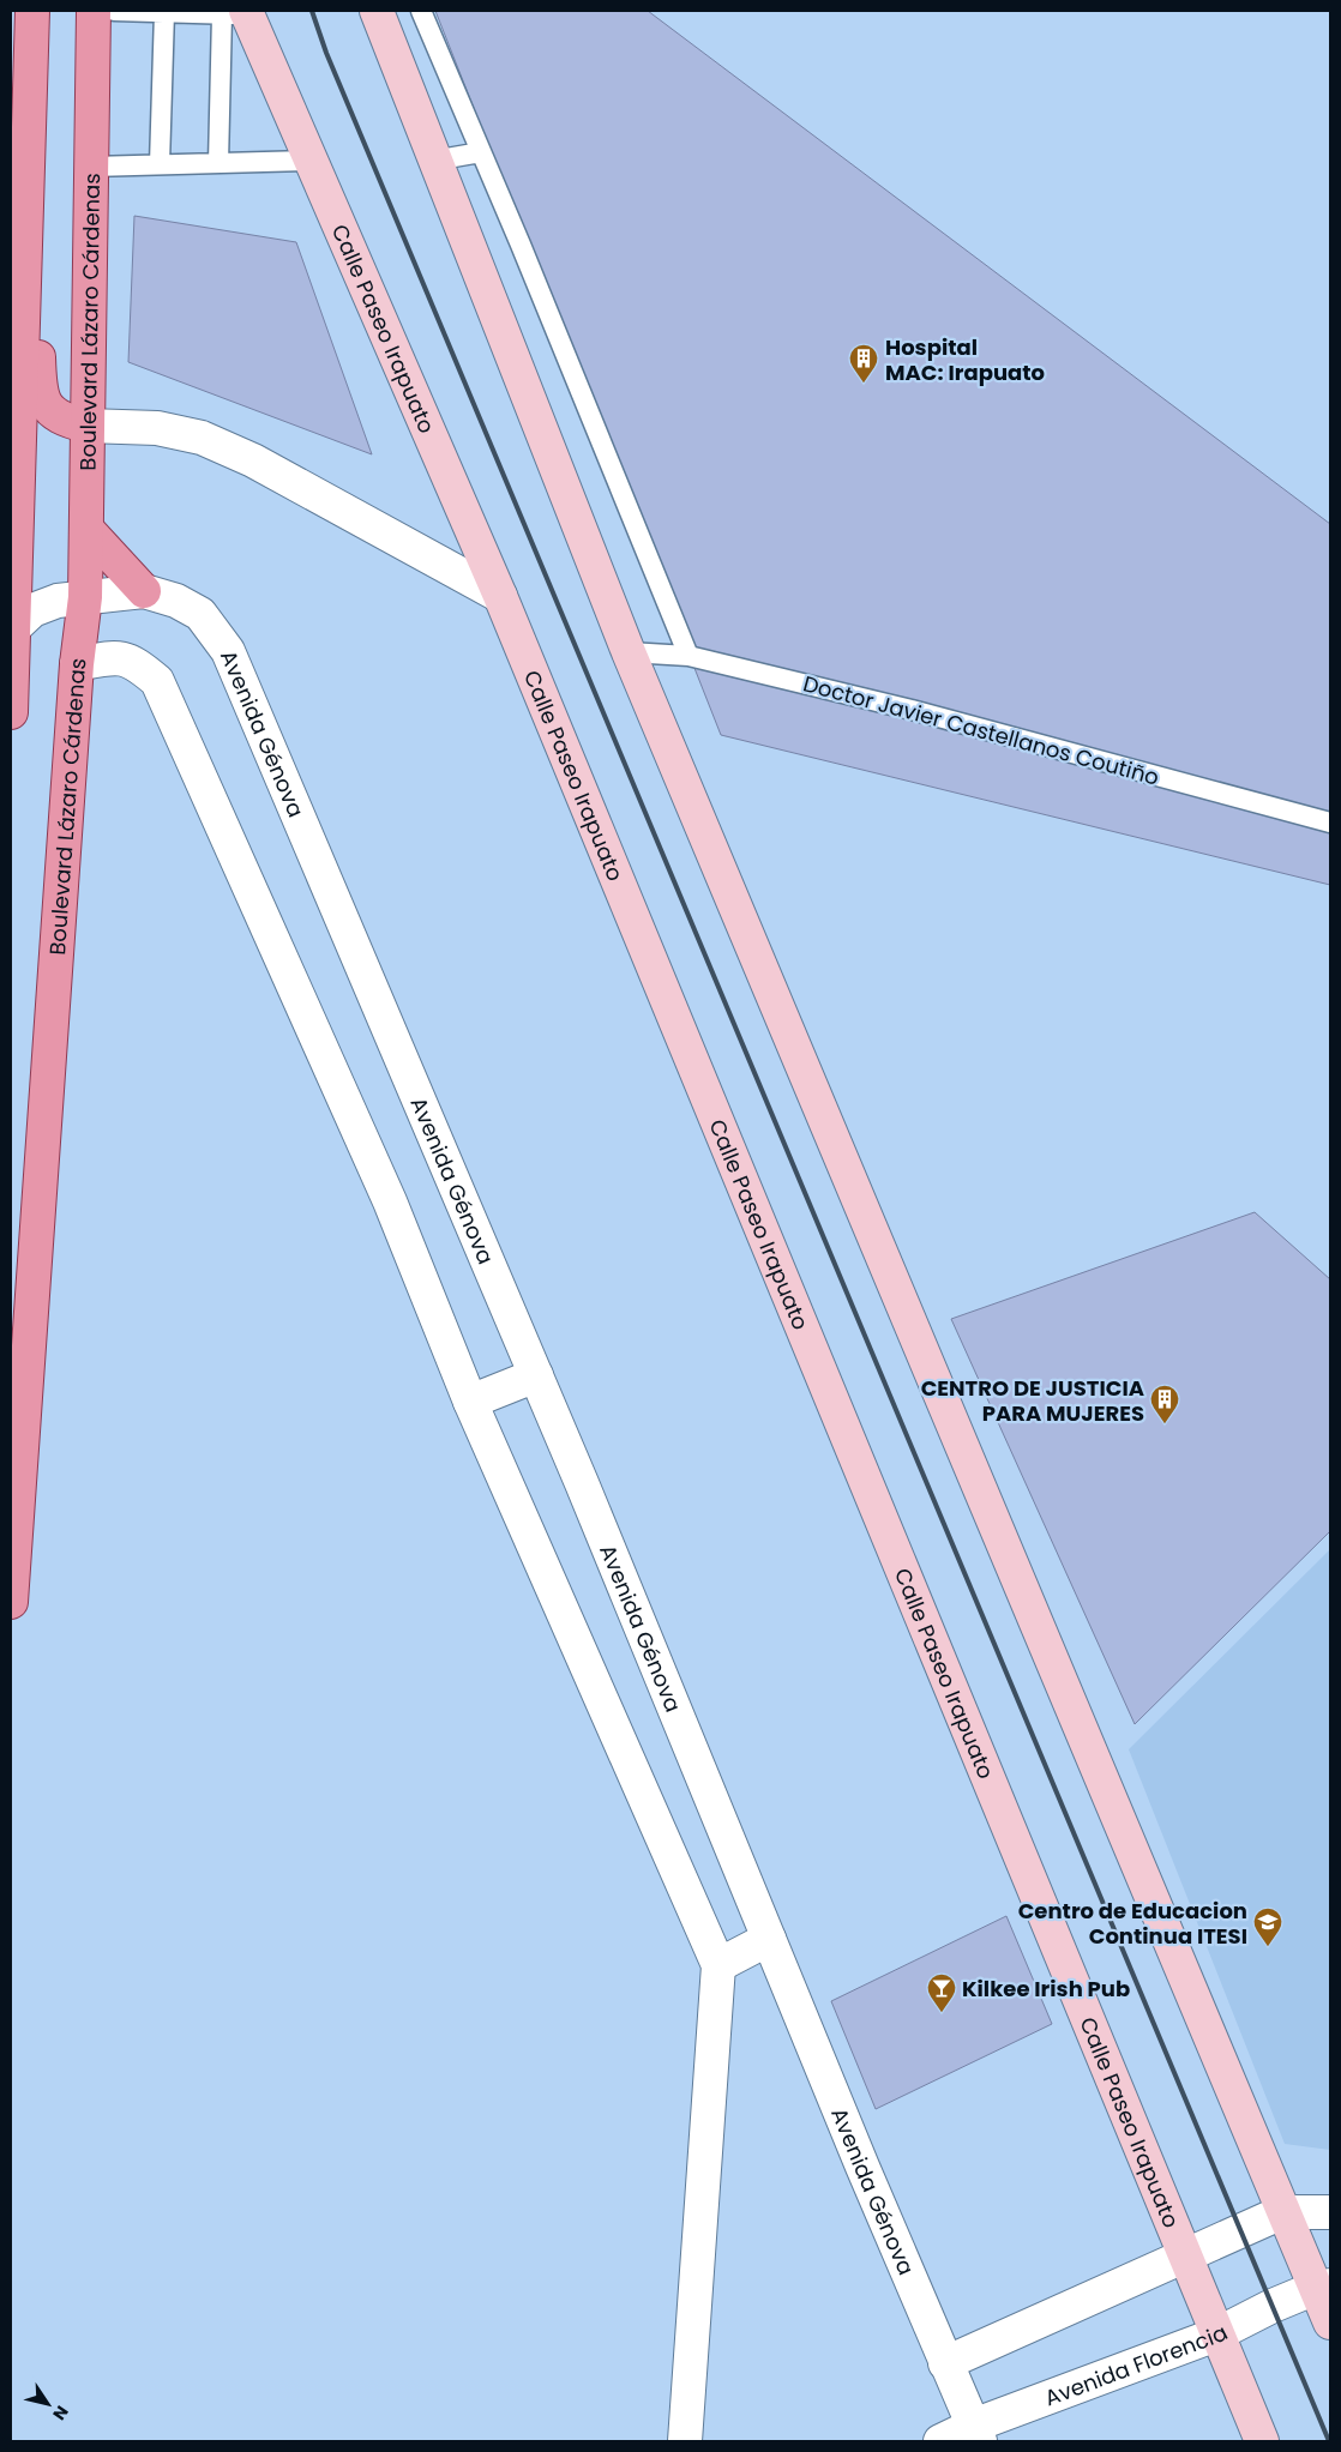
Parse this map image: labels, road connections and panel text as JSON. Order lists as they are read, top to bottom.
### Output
{
  "streets": {
    "main road": ["Boulevard Lázaro Cárdenas", "Calle Paseo Irapuato"],
    "street": ["Avenida Génova", "Avenida Florencia"],
    "lane": ["Doctor Javier Castellanos Coutiño"]
  },
  "crossings": [
    ["Boulevard Lázaro Cárdenas", "Avenida Génova"],
    ["Calle Paseo Irapuato", "Avenida Florencia"],
    ["Avenida Génova", "Avenida Florencia"]
  ],
  "places": {
    "building": ["Hospital MAC: Irapuato", "CENTRO DE JUSTICIA PARA MUJERES"],
    "school or university": ["Centro de Educacion Continua ITESI"],
    "bar": ["Kilkee Irish Pub"]
  },
  "north": "bottom right"
}
